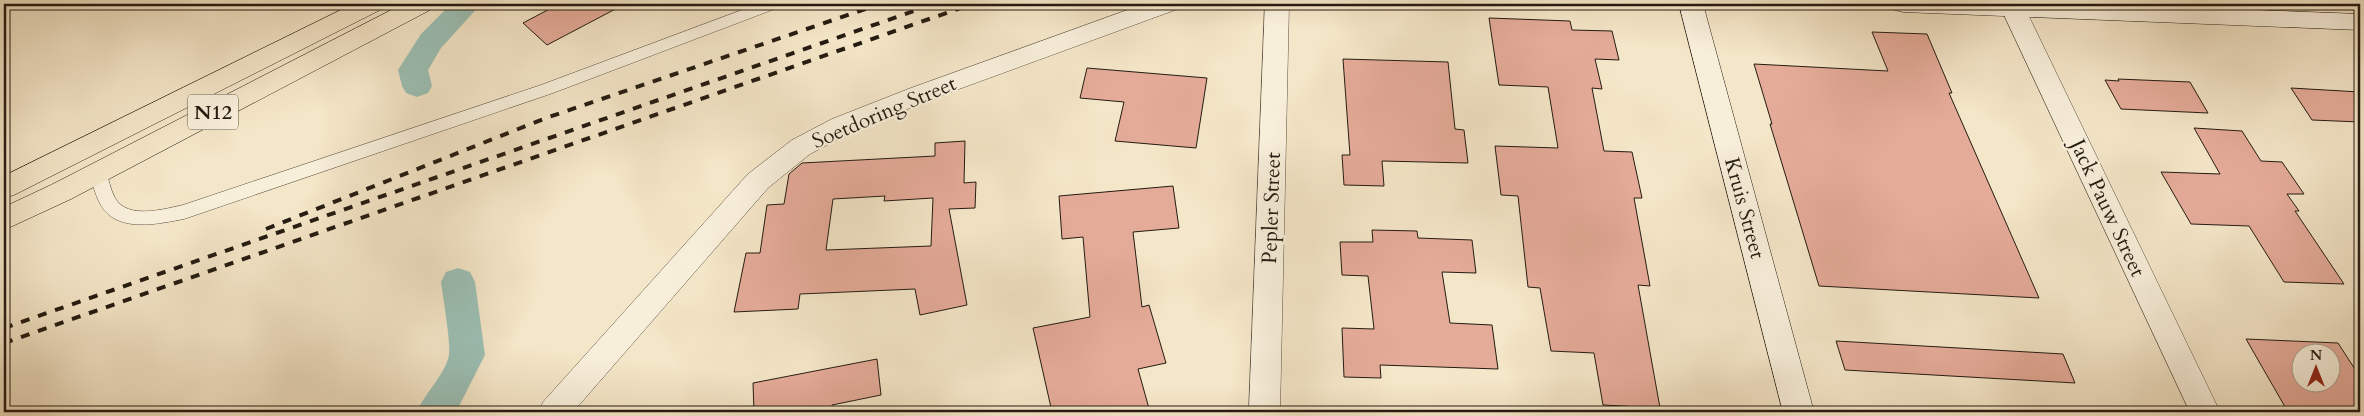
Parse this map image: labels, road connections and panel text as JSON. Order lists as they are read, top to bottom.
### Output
{
  "streets": {
    "highway": ["N12"],
    "street": [
      "Soetdoring Street",
      "Pepler Street",
      "Kruis Street",
      "Jack Pauw Street"
    ]
  },
  "north": "top"
}
